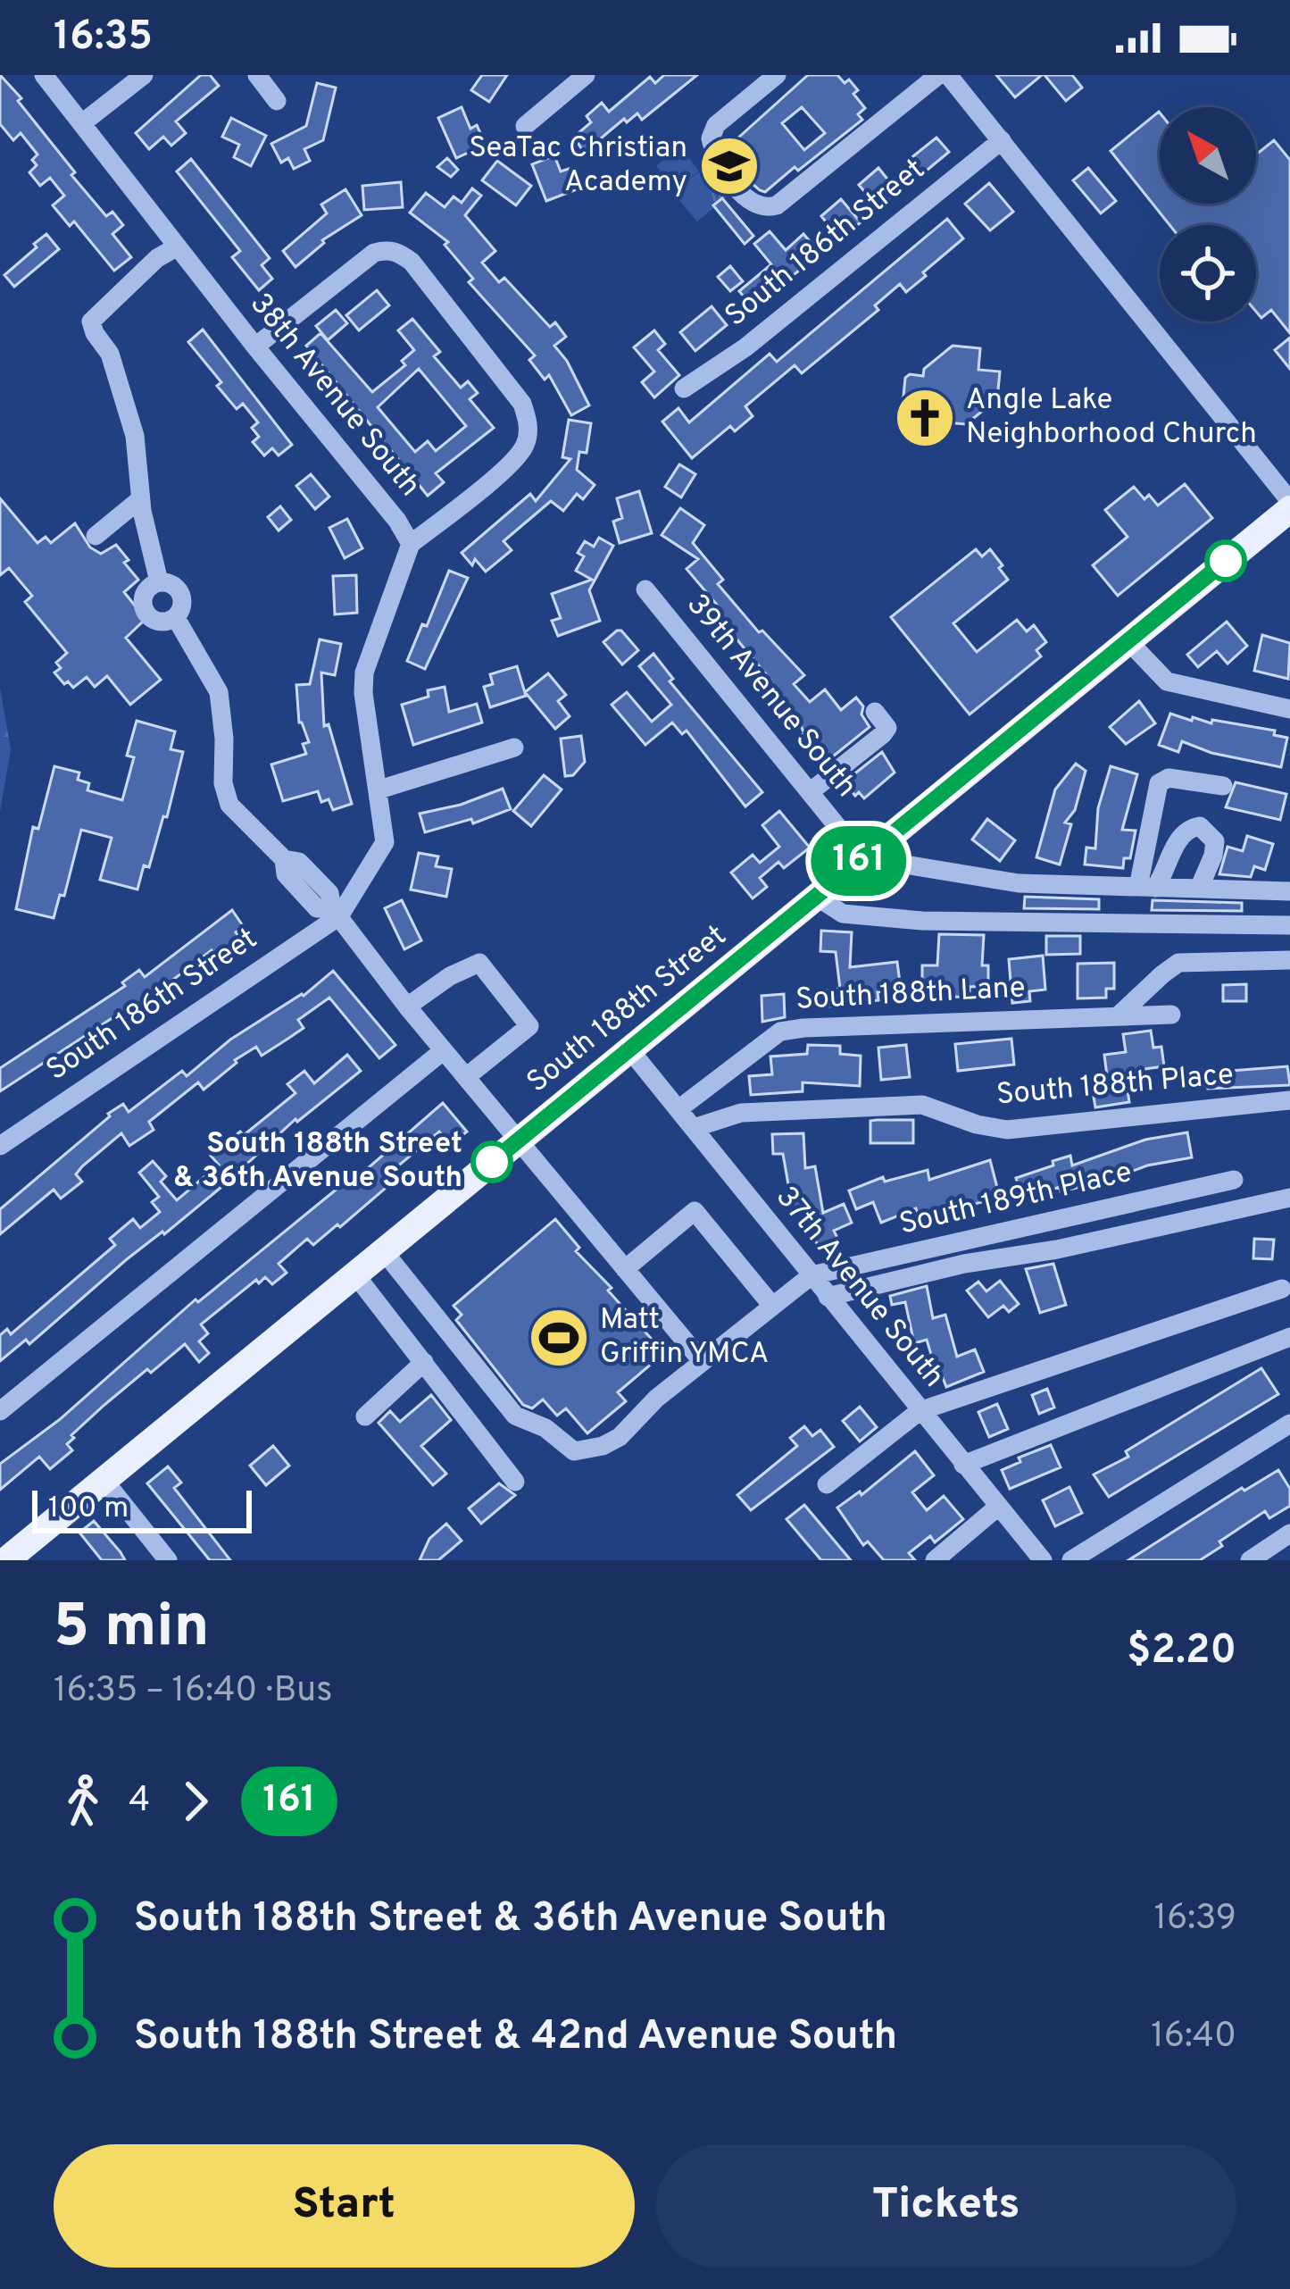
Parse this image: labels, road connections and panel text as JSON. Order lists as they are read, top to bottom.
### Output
{
  "streets": {
    "main road": ["South 188th Street"],
    "street": [
      "South 186th Street",
      "38th Avenue South",
      "39th Avenue South",
      "South 188th Lane",
      "South 188th Place",
      "South 189th Place",
      "37th Avenue South"
    ]
  },
  "crossings": [
    ["South 186th Street", "38th Avenue South"],
    ["39th Avenue South", "South 188th Street"],
    ["South 188th Lane", "37th Avenue South"],
    ["South 188th Street", "37th Avenue South"],
    ["South 188th Place", "37th Avenue South"],
    ["South 189th Place", "37th Avenue South"]
  ],
  "places": {
    "school or university": ["SeaTac Christian Academy"],
    "church": ["Angle Lake Neighborhood Church"],
    "other": ["South 188th Street & 36th Avenue South"],
    "sports": ["Matt Griffin YMCA"]
  },
  "lines": ["bus line 161"],
  "scale_bar": "100 m",
  "north": "top left",
  "page": {
    "status": "16:35",
    "on_map": "161",
    "scale": "100 m",
    "heading": ["5 min", "16:35 – 16:40 · Bus", "$2.20"],
    "legs": ["4", "161"],
    "list": [
      {
        "name": "South 188th Street & 36th Avenue South",
        "value": "16:39"
      },
      {
        "name": "South 188th Street & 42nd Avenue South",
        "value": "16:40"
      }
    ],
    "buttons": ["Start", "Tickets"]
  }
}
